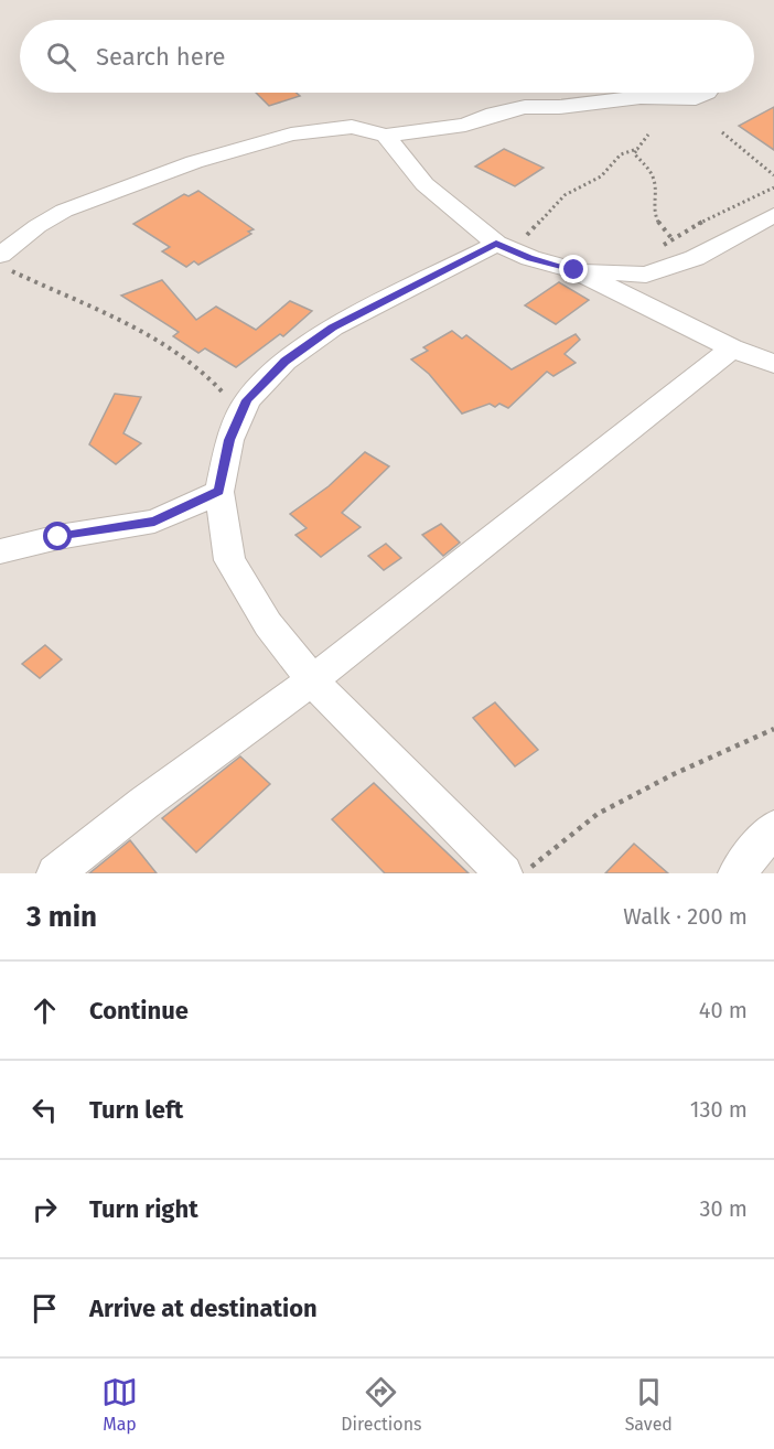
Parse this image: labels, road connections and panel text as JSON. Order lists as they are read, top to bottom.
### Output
{
  "page": {
    "search": "Search here",
    "heading": ["3 min", "Walk · 200 m"],
    "list": [
      ["Continue", "40 m"],
      ["Turn left", "130 m"],
      ["Turn right", "30 m"],
      "Arrive at destination"
    ],
    "nav": ["Map", "Directions", "Saved"]
  }
}
